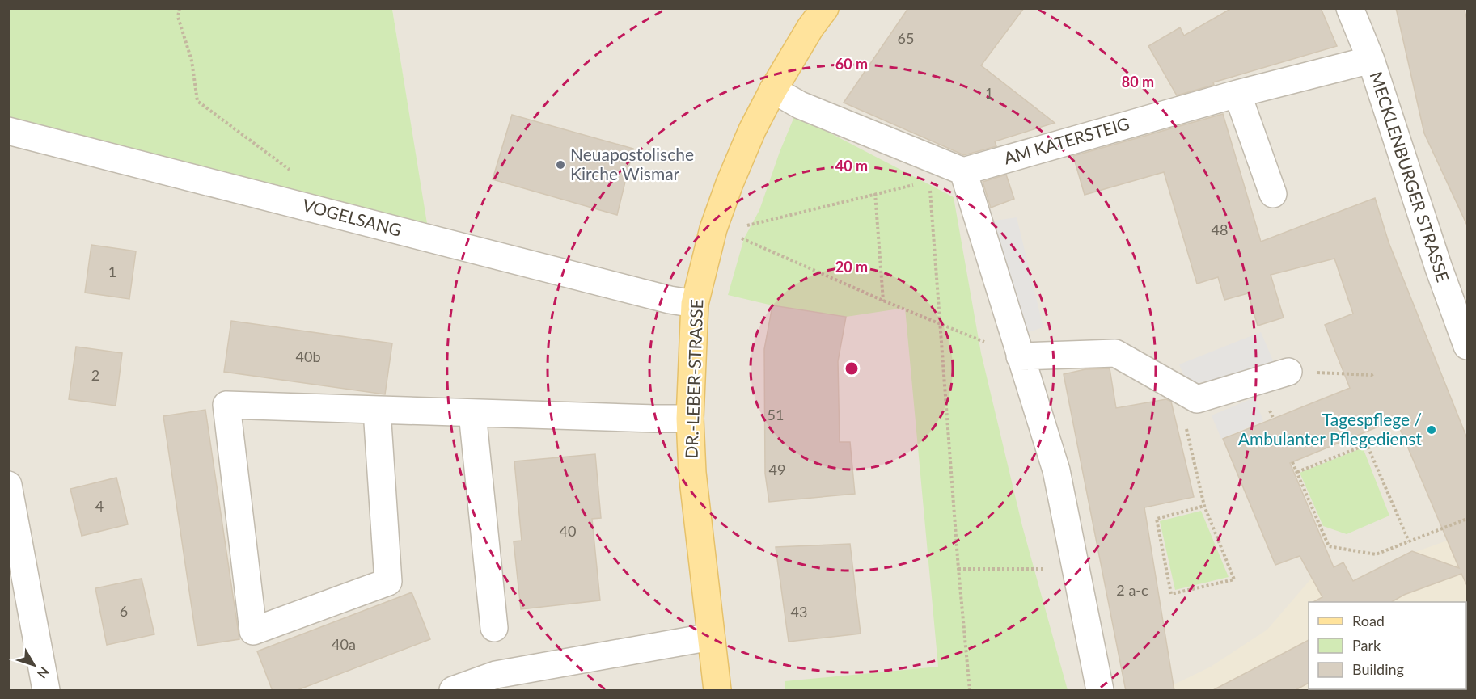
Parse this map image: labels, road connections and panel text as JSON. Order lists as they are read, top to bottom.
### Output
{
  "streets": {
    "main road": ["DR.-LEBER-STRASSE"],
    "street": ["AM KATERSTEIG", "MECKLENBURGER STRASSE", "VOGELSANG"]
  },
  "crossings": [
    ["AM KATERSTEIG", "MECKLENBURGER STRASSE"],
    ["VOGELSANG", "DR.-LEBER-STRASSE"]
  ],
  "places": ["Neuapostolische Kirche Wismar", "Tagespflege / Ambulanter Pflegedienst"],
  "house_numbers": [
    "65",
    "1",
    "48",
    "1",
    "40b",
    "2",
    "51",
    "49",
    "4",
    "40",
    "2 a-c",
    "6",
    "43",
    "40a"
  ],
  "legend": ["Road", "Park", "Building"],
  "north": "bottom right",
  "rings": [
    "60 m",
    "80 m",
    "40 m",
    "20 m"
  ]
}
